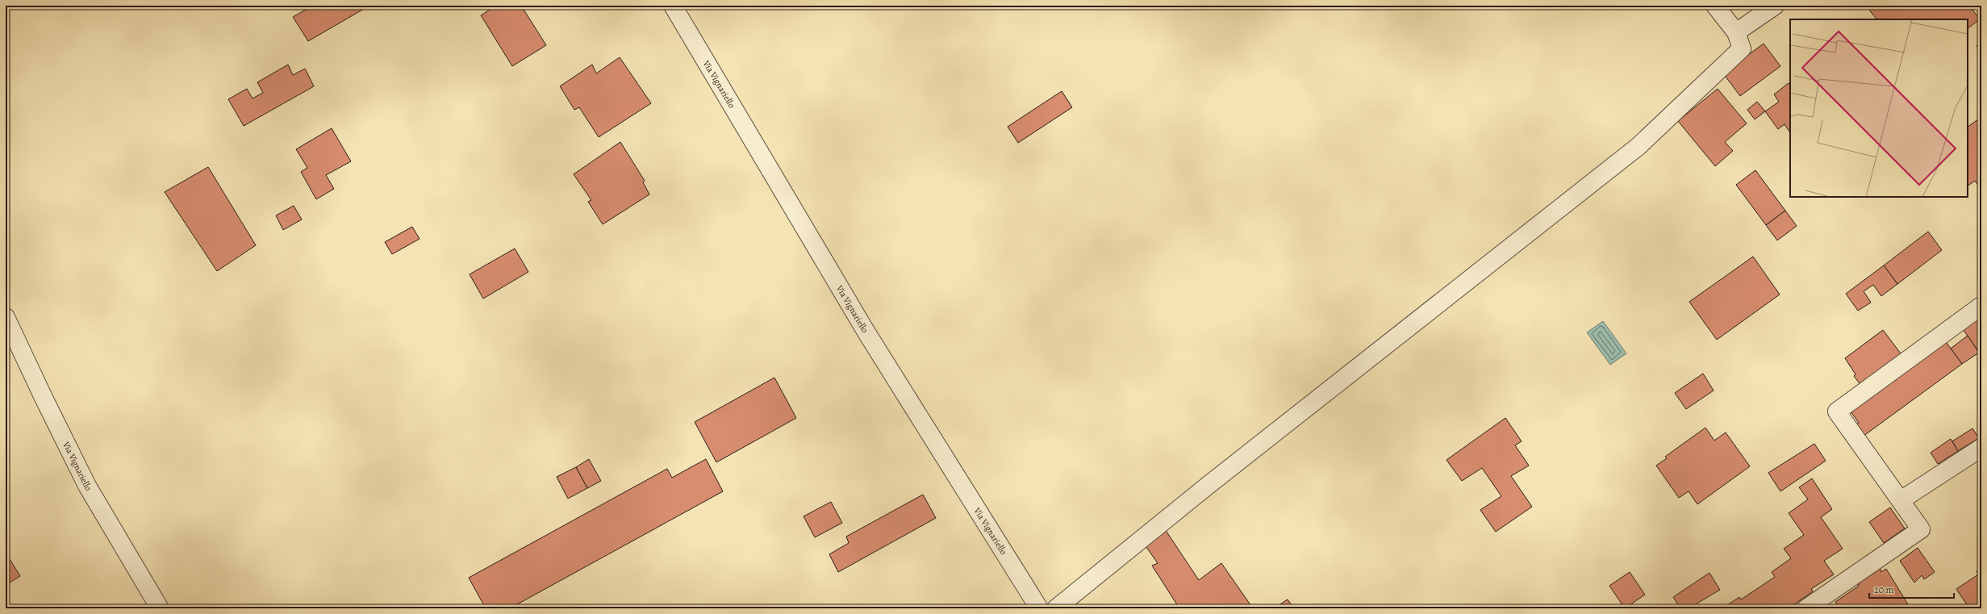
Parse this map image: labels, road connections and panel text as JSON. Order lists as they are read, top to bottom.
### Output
{
  "streets": {
    "street": ["Via Vignariello"]
  },
  "scale_bar": "20 m"
}
